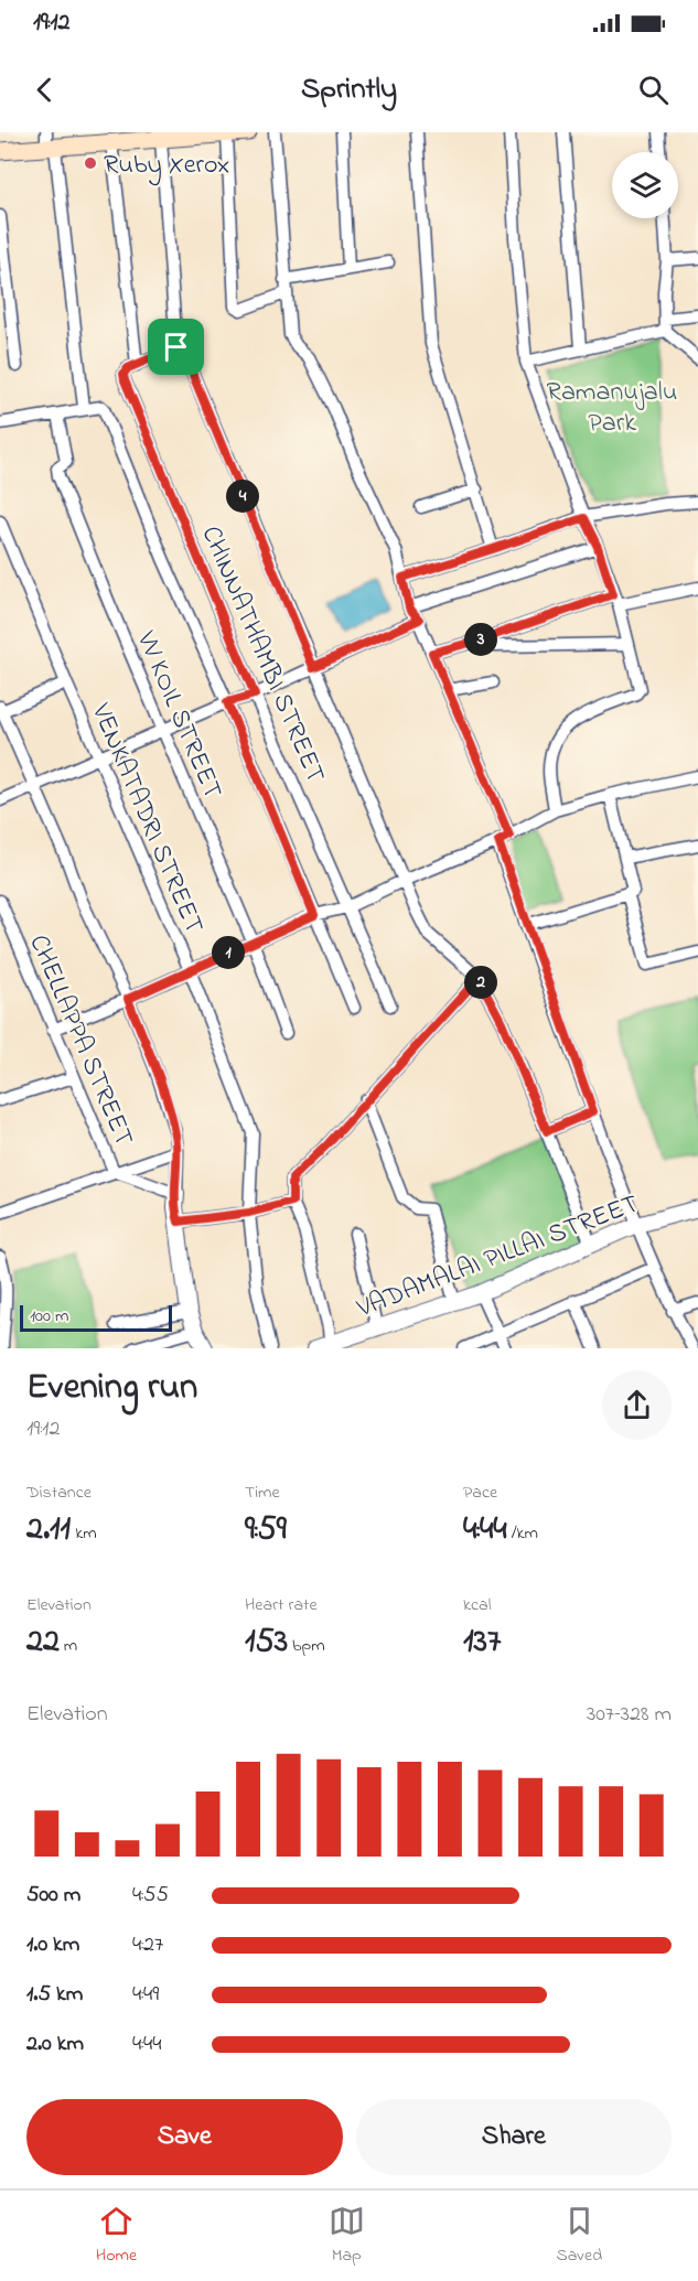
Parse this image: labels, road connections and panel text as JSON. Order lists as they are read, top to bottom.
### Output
{
  "streets": {
    "street": [
      "CHINNATHAMBI STREET",
      "VV KOIL STREET",
      "VENKATADRI STREET",
      "CHELLAPPA STREET",
      "VADAMALAI PILLAI STREET"
    ]
  },
  "parks": ["Ramanujalu Park"],
  "places": ["Ruby Xerox"],
  "scale_bar": "100 m",
  "page": {
    "status": "19:12",
    "header": "Sprintly",
    "pins": [
      "4",
      "3",
      "1",
      "2"
    ],
    "scale": "100 m",
    "heading": ["Evening run", "19:12"],
    "stats": [
      ["Distance", "2.11 km"],
      ["Time", "9:59"],
      ["Pace", "4:44 /km"],
      ["Elevation", "22 m"],
      ["Heart rate", "153 bpm"],
      ["kcal", "137"]
    ],
    "chart": ["Elevation", "307–328 m"],
    "list": [
      {
        "name": "500 m",
        "note": "4:55"
      },
      {
        "name": "1.0 km",
        "note": "4:27"
      },
      {
        "name": "1.5 km",
        "note": "4:49"
      },
      {
        "name": "2.0 km",
        "note": "4:44"
      }
    ],
    "buttons": ["Save", "Share"],
    "tabs": ["Home", "Map", "Saved"]
  }
}
